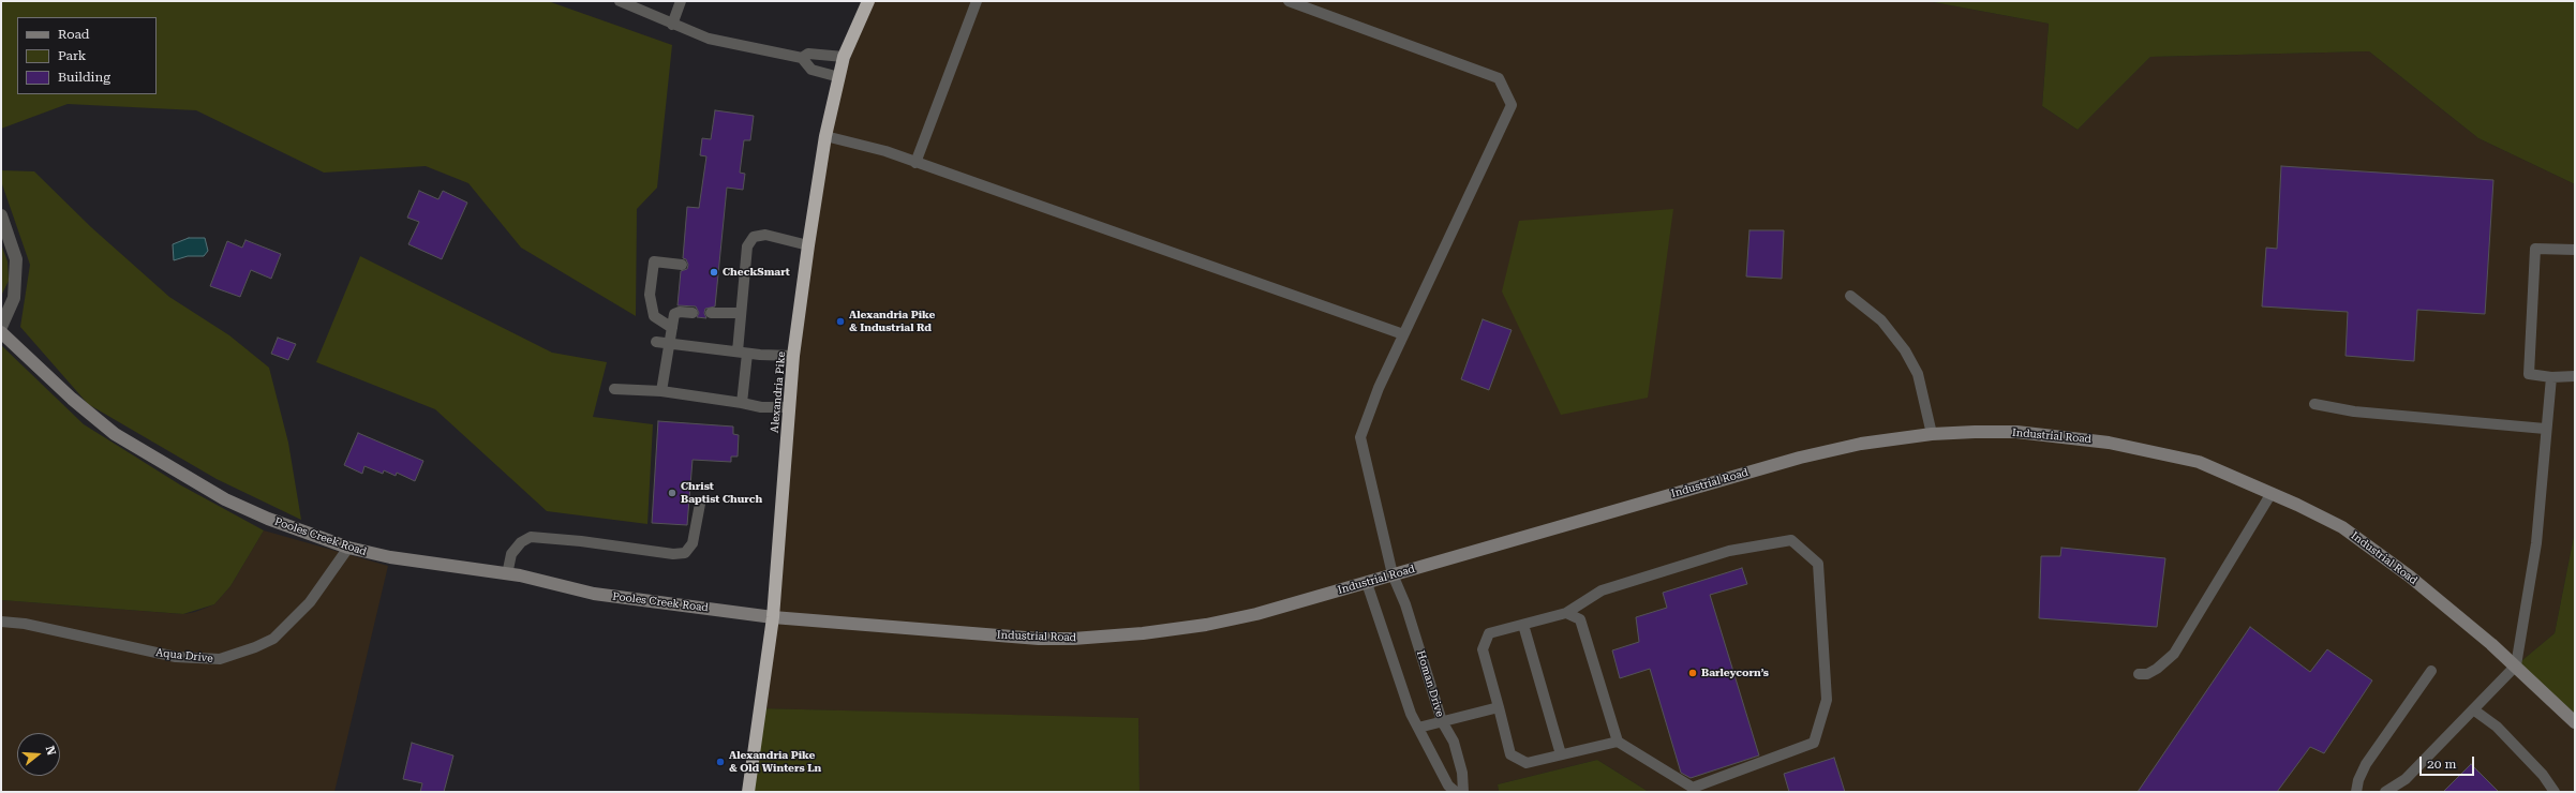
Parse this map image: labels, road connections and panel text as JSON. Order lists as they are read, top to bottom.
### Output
{
  "streets": {
    "highway": ["Alexandria Pike"],
    "main road": ["Industrial Road", "Pooles Creek Road"],
    "lane": ["Aqua Drive", "Homan Drive"]
  },
  "crossings": [
    ["Alexandria Pike", "Industrial Road"],
    ["Alexandria Pike", "Pooles Creek Road"],
    ["Industrial Road", "Pooles Creek Road"],
    ["Industrial Road", "Homan Drive"],
    ["Pooles Creek Road", "Aqua Drive"]
  ],
  "places": [
    "CheckSmart",
    "Alexandria Pike & Industrial Rd",
    "Christ Baptist Church",
    "Barleycorn’s",
    "Alexandria Pike & Old Winters Ln"
  ],
  "legend": ["Road", "Park", "Building"],
  "scale_bar": "20 m",
  "north": "right"
}
